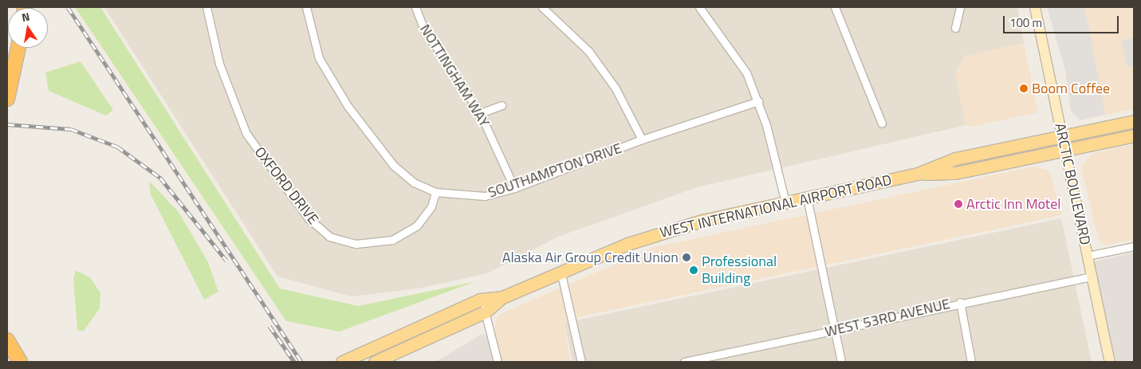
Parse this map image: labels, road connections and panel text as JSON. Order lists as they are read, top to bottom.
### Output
{
  "streets": {
    "main road": ["ARCTIC BOULEVARD", "WEST INTERNATIONAL AIRPORT ROAD"],
    "street": [
      "NOTTINGHAM WAY",
      "SOUTHAMPTON DRIVE",
      "OXFORD DRIVE",
      "WEST 53RD AVENUE"
    ]
  },
  "crossings": [
    ["NOTTINGHAM WAY", "SOUTHAMPTON DRIVE"],
    ["SOUTHAMPTON DRIVE", "OXFORD DRIVE"],
    ["ARCTIC BOULEVARD", "WEST INTERNATIONAL AIRPORT ROAD"],
    ["ARCTIC BOULEVARD", "WEST 53RD AVENUE"]
  ],
  "places": [
    "Boom Coffee",
    "Arctic Inn Motel",
    "Alaska Air Group Credit Union",
    "Professional Building"
  ],
  "scale_bar": "100 m",
  "north": "top"
}
